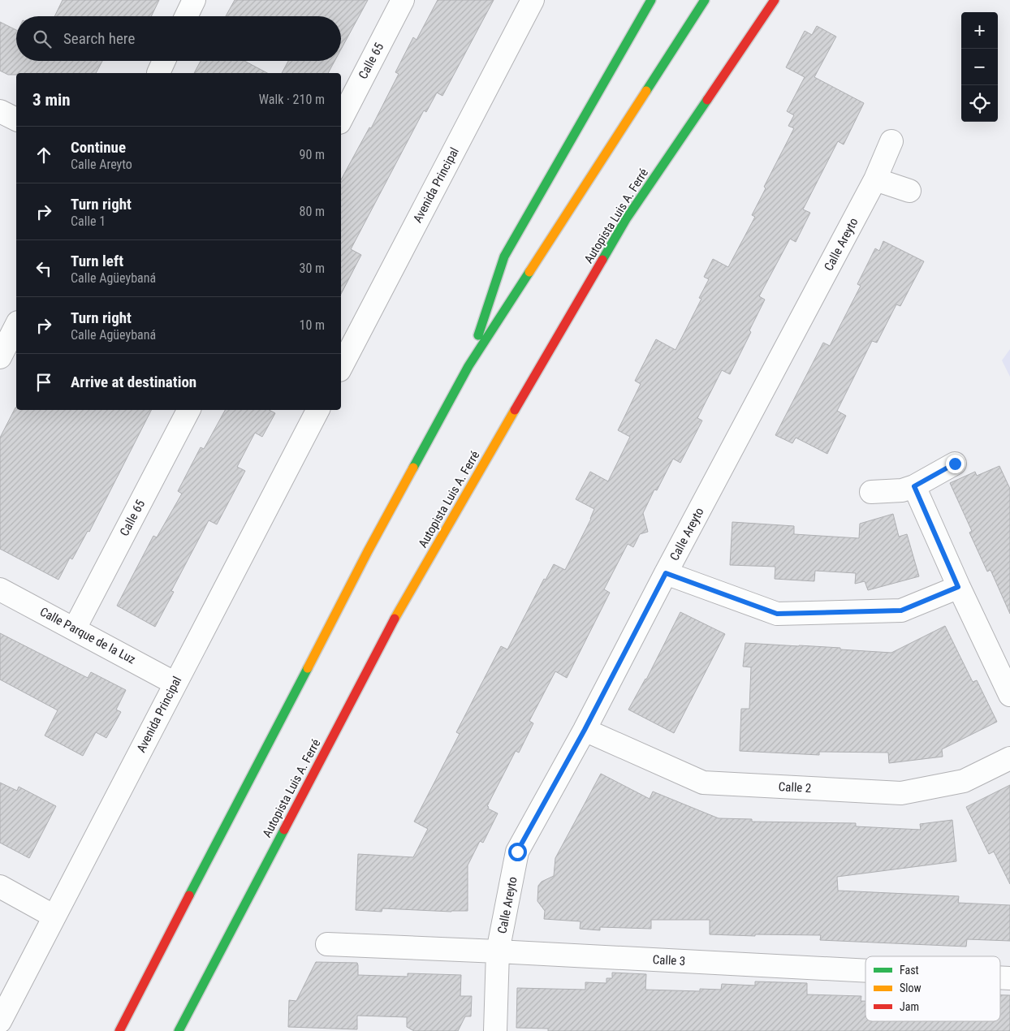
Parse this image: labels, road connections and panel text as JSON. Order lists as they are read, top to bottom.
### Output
{
  "streets": {
    "highway": ["Autopista Luis A. Ferré"],
    "street": [
      "Calle 65",
      "Avenida Principal",
      "Calle Areyto",
      "Calle Parque de la Luz",
      "Calle 2",
      "Calle 3"
    ]
  },
  "crossings": [
    ["Calle 65", "Calle Parque de la Luz"],
    ["Avenida Principal", "Calle Parque de la Luz"],
    ["Calle Areyto", "Calle 2"],
    ["Calle Areyto", "Calle 3"]
  ],
  "legend": ["Fast", "Slow", "Jam"],
  "page": {
    "map_buttons": ["+", "−"],
    "search": "Search here",
    "heading": ["3 min", "Walk · 210 m"],
    "list": [
      ["Continue", "Calle Areyto", "90 m"],
      ["Turn right", "Calle 1", "80 m"],
      ["Turn left", "Calle Agüeybaná", "30 m"],
      ["Turn right", "Calle Agüeybaná", "10 m"],
      "Arrive at destination"
    ]
  }
}
